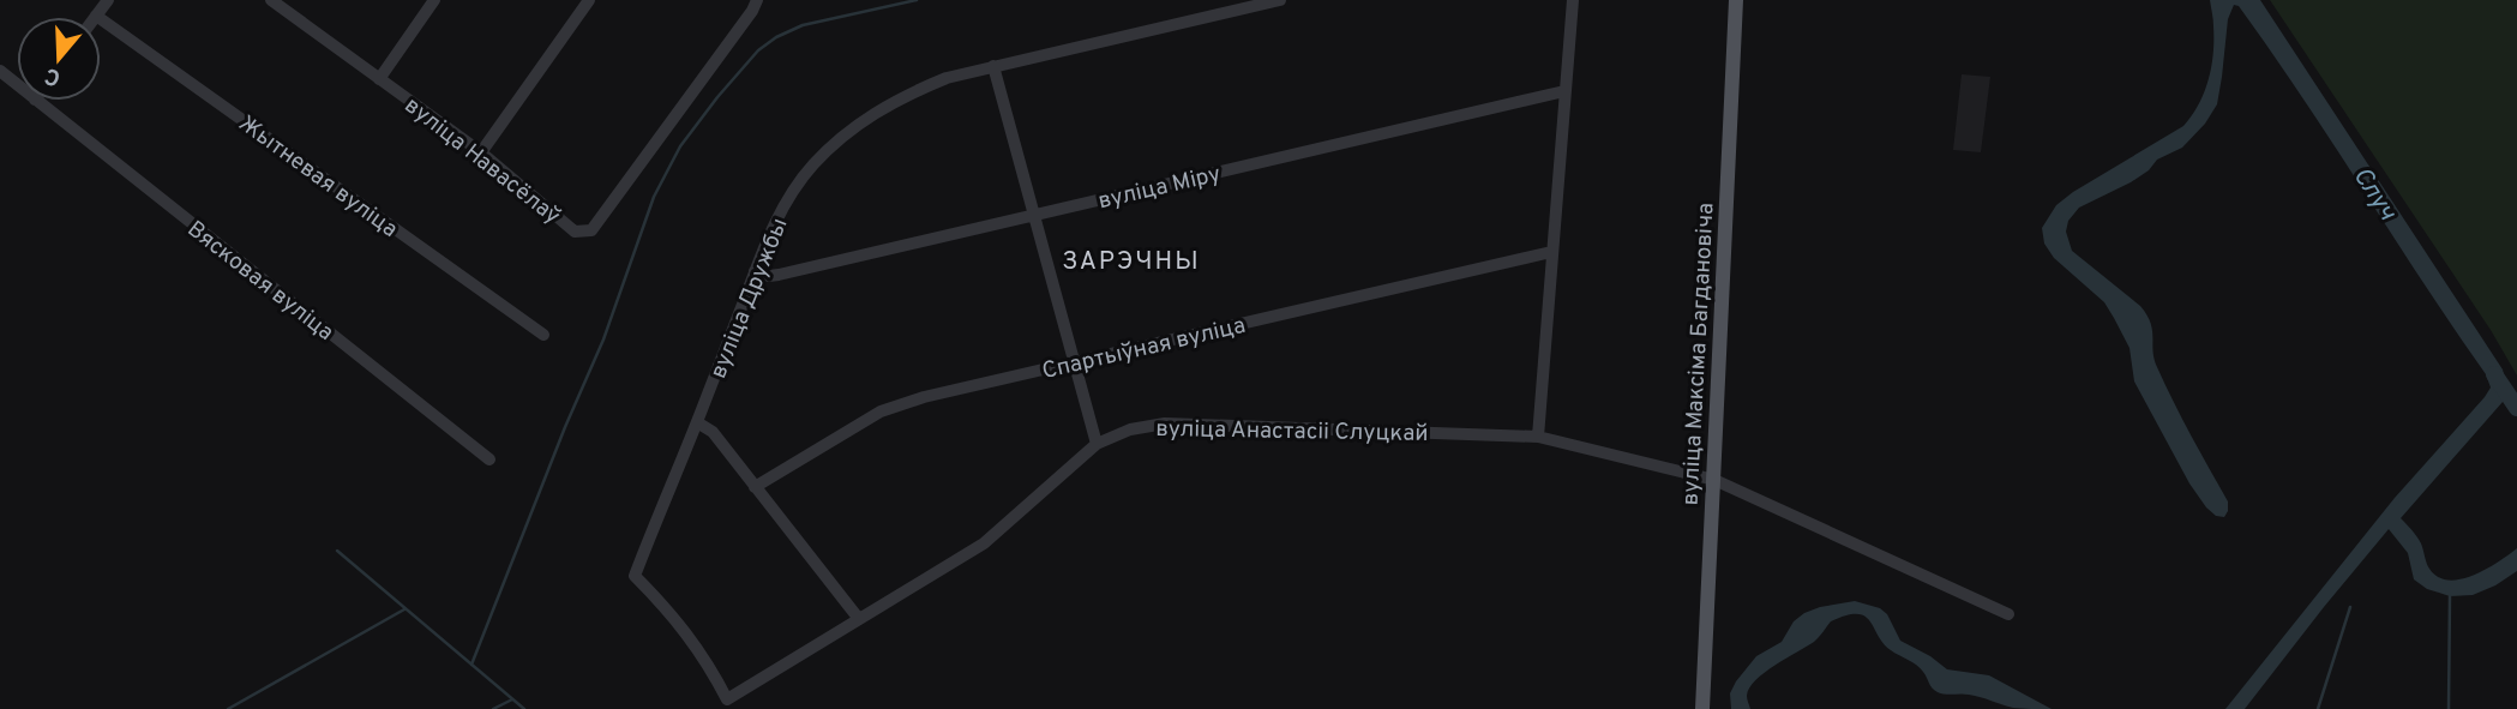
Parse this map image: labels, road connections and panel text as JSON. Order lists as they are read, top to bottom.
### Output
{
  "streets": {
    "main road": ["вуліца Максіма Багдановіча"],
    "street": [
      "вуліца Навасёлаў",
      "Жытневая вуліца",
      "вуліца Міру",
      "Вясковая вуліца",
      "вуліца Дружбы",
      "Спартыўная вуліца",
      "вуліца Анастасіі Слуцкай"
    ]
  },
  "crossings": [
    ["вуліца Міру", "вуліца Дружбы"],
    ["вуліца Дружбы", "вуліца Анастасіі Слуцкай"],
    ["вуліца Максіма Багдановіча", "вуліца Анастасіі Слуцкай"]
  ],
  "districts": ["ЗАРЭЧНЫ"],
  "water": ["Случ"],
  "north": "bottom"
}
